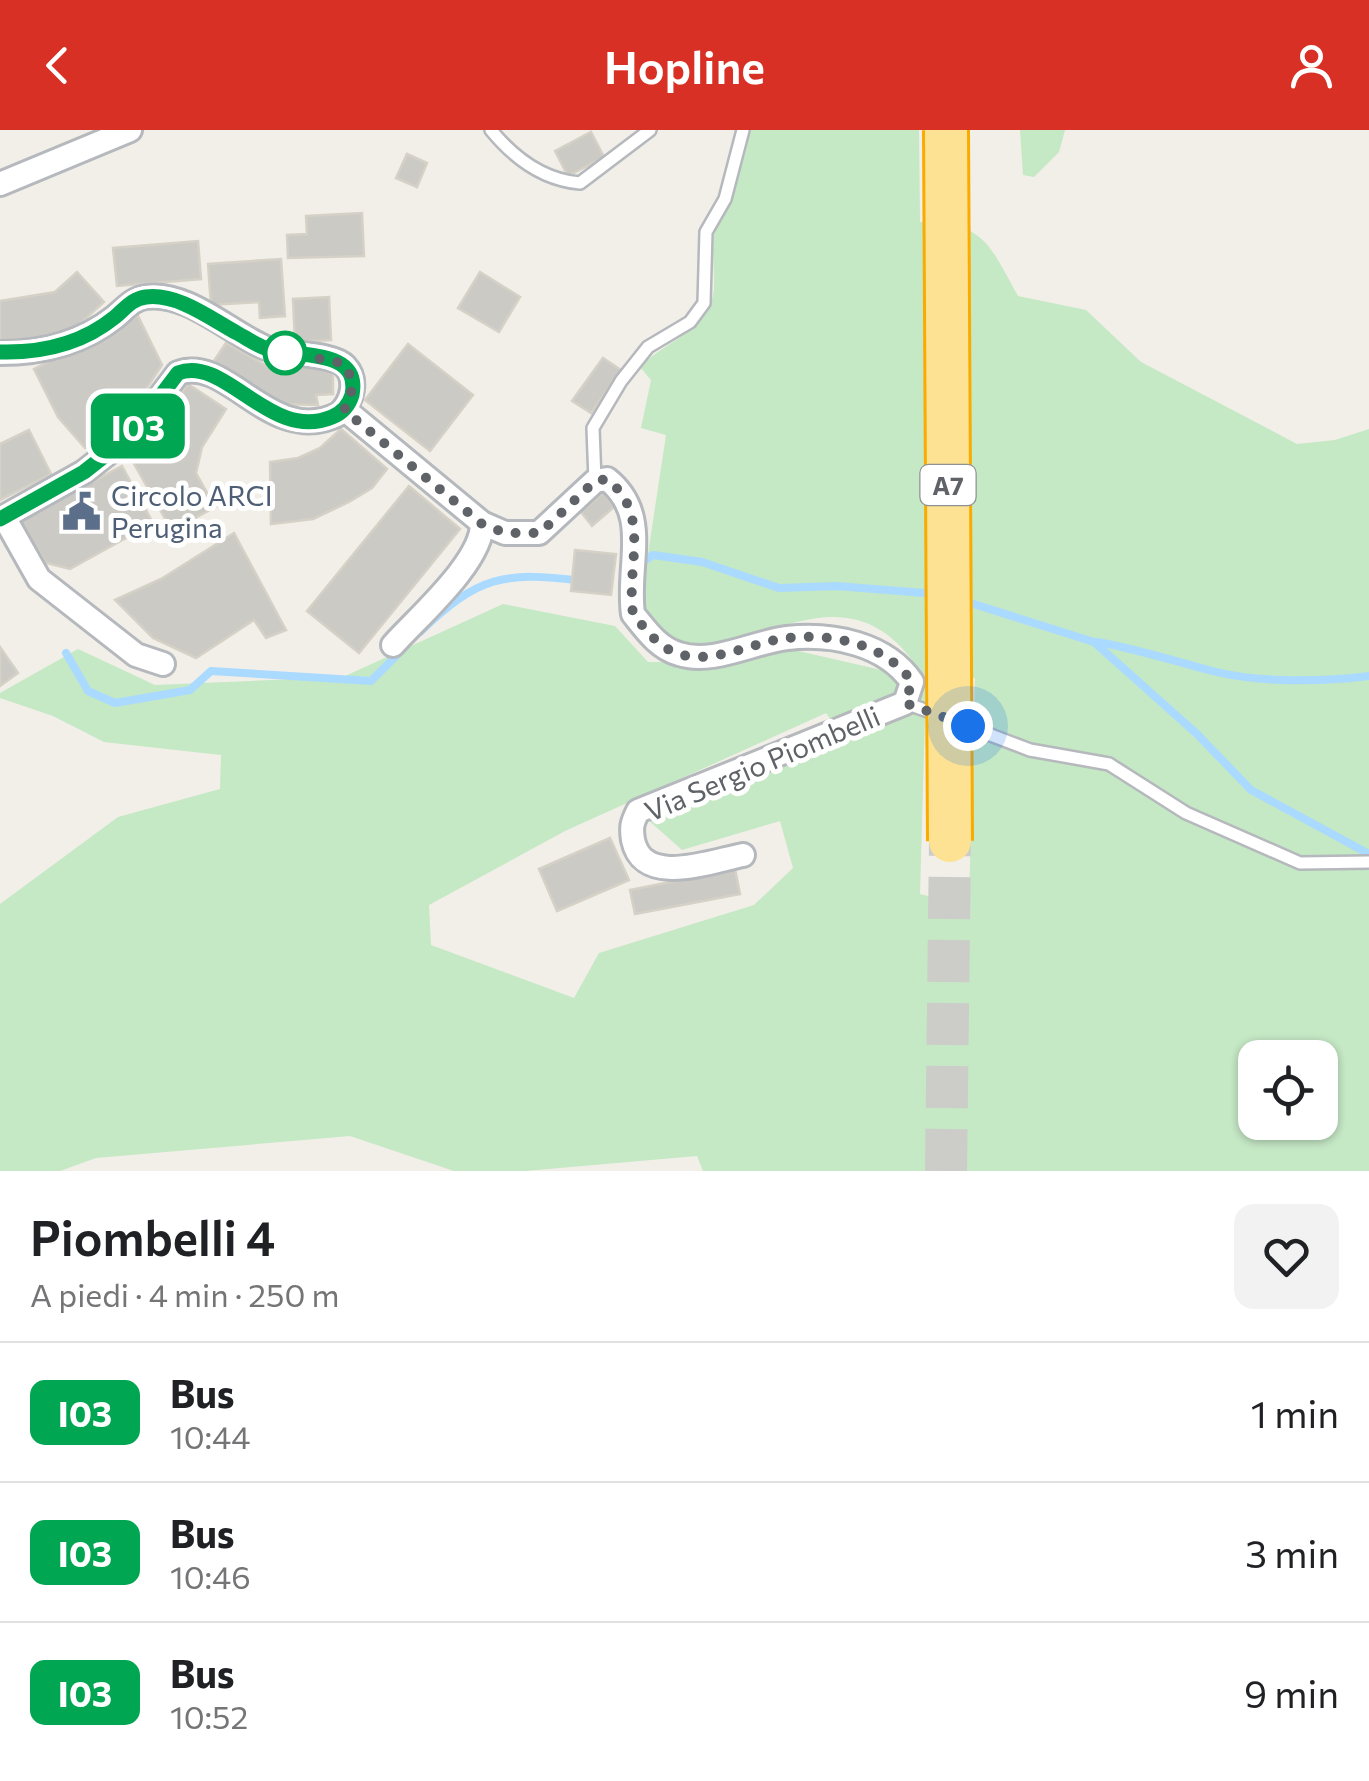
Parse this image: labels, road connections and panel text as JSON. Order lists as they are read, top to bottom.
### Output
{
  "streets": {
    "highway": ["A7"],
    "street": ["Via Sergio Piombelli"]
  },
  "places": {
    "public building": ["Circolo ARCI Perugina"]
  },
  "lines": ["bus line I03"],
  "page": {
    "header": "Hopline",
    "on_map": "I03",
    "heading": ["Piombelli 4", "A piedi · 4 min · 250 m"],
    "list": [
      {
        "mark": "I03",
        "name": "Bus",
        "note": "10:44",
        "value": "1 min"
      },
      {
        "mark": "I03",
        "name": "Bus",
        "note": "10:46",
        "value": "3 min"
      },
      {
        "mark": "I03",
        "name": "Bus",
        "note": "10:52",
        "value": "9 min"
      }
    ]
  }
}
